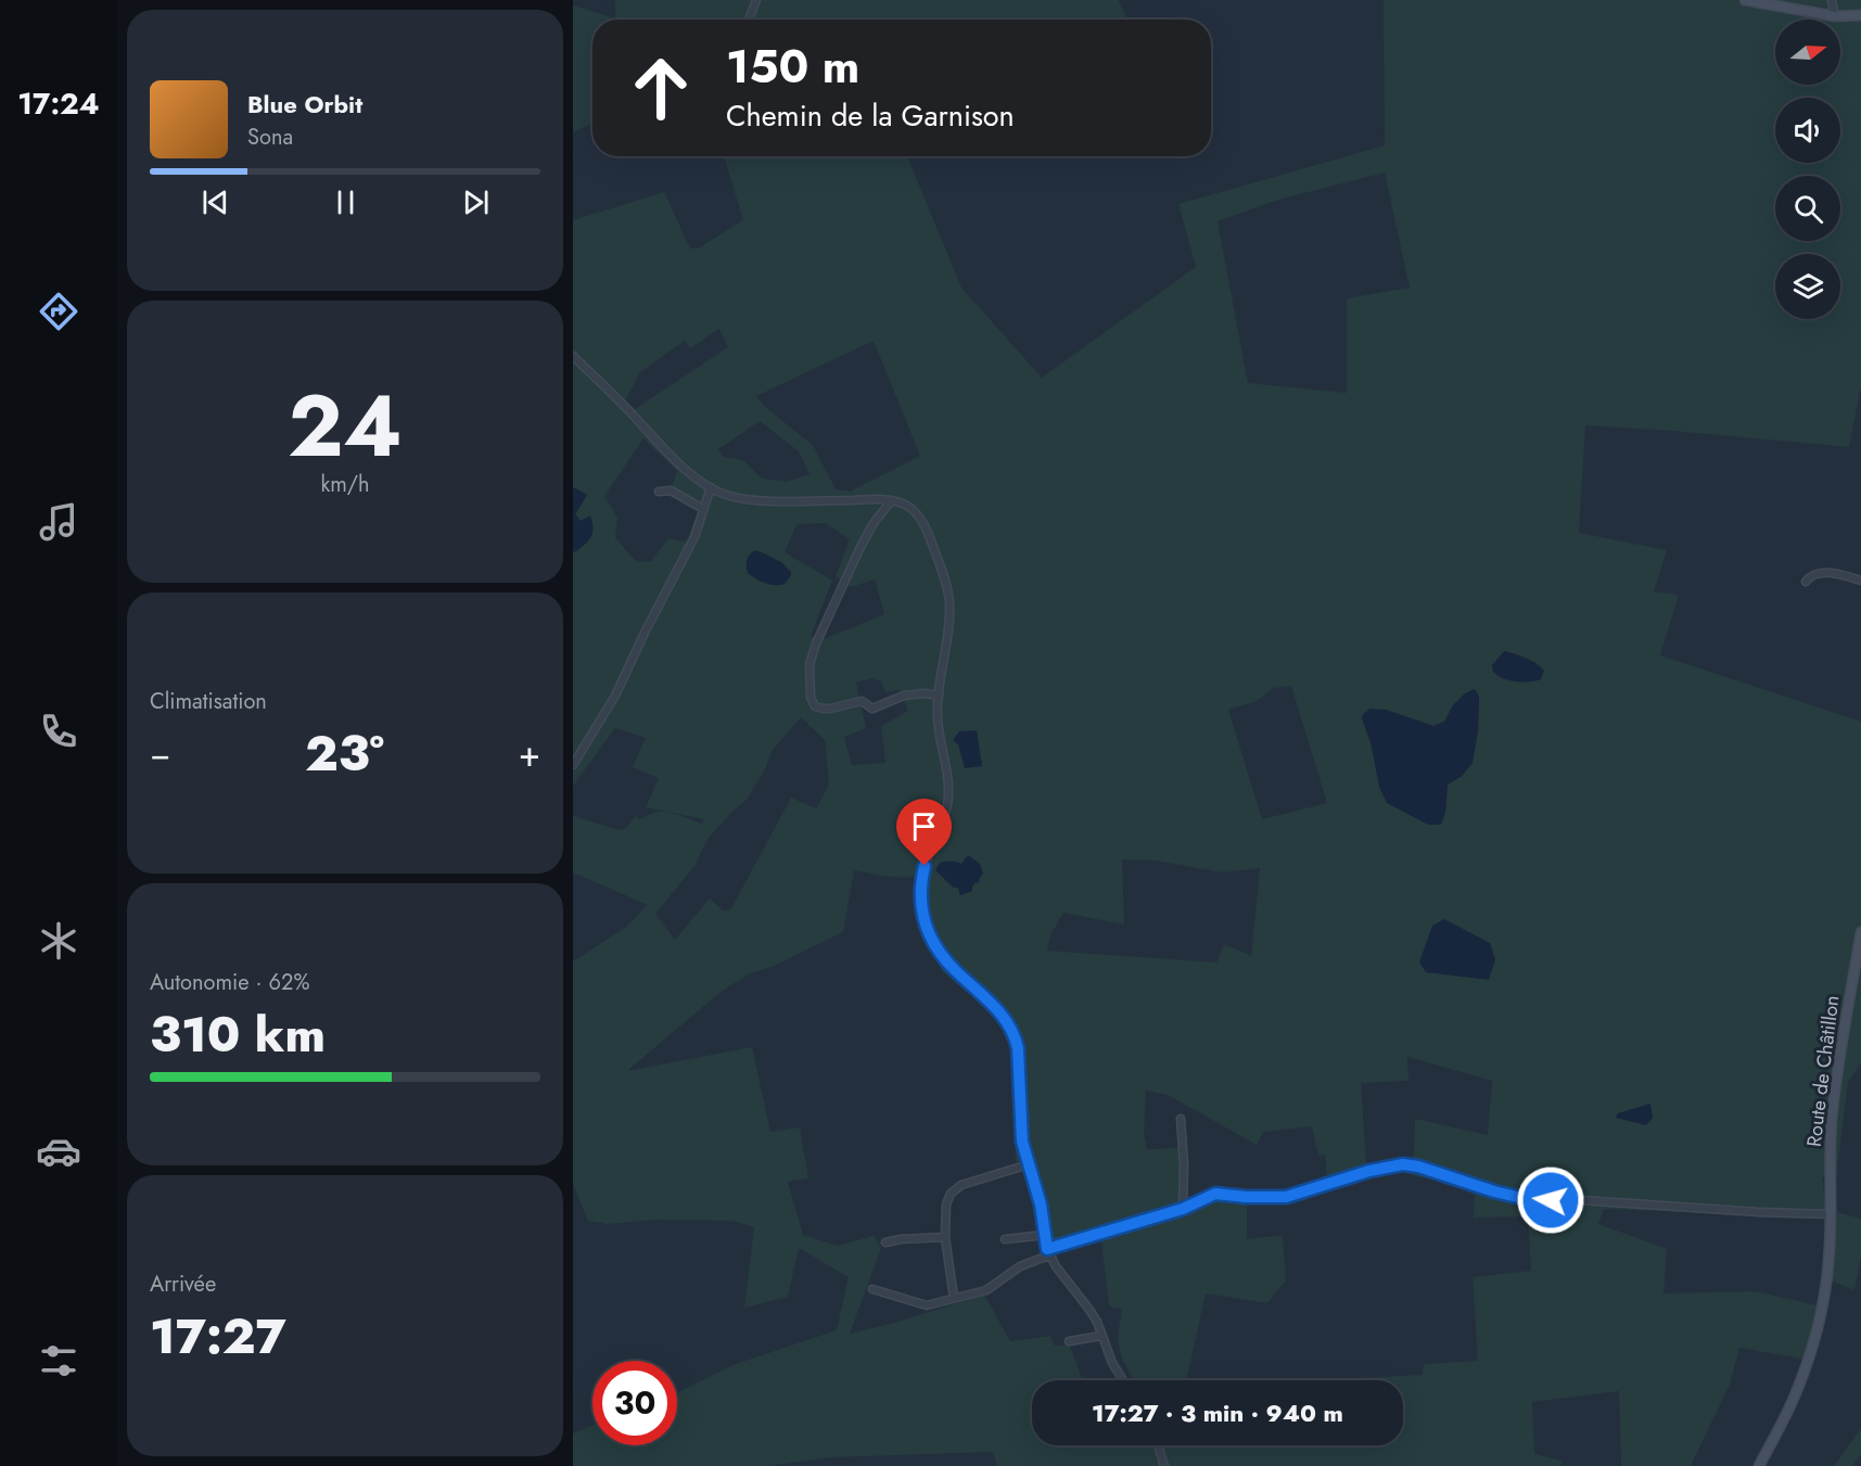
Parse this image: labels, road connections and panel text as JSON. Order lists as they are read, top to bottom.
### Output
{
  "streets": {
    "main road": ["Route de Châtillon"]
  },
  "north": "right",
  "page": {
    "tabs": "17:24",
    "turn": ["150 m", "Chemin de la Garnison"],
    "song": ["Blue Orbit", "Sona"],
    "tile": [
      ["24", "km/h"],
      "Climatisation",
      ["Autonomie · 62%", "310 km"],
      ["Arrivée", "17:27"]
    ],
    "heat": ["−", "23°", "+"],
    "limit": "30",
    "trip": "17:27 · 3 min · 940 m"
  }
}
